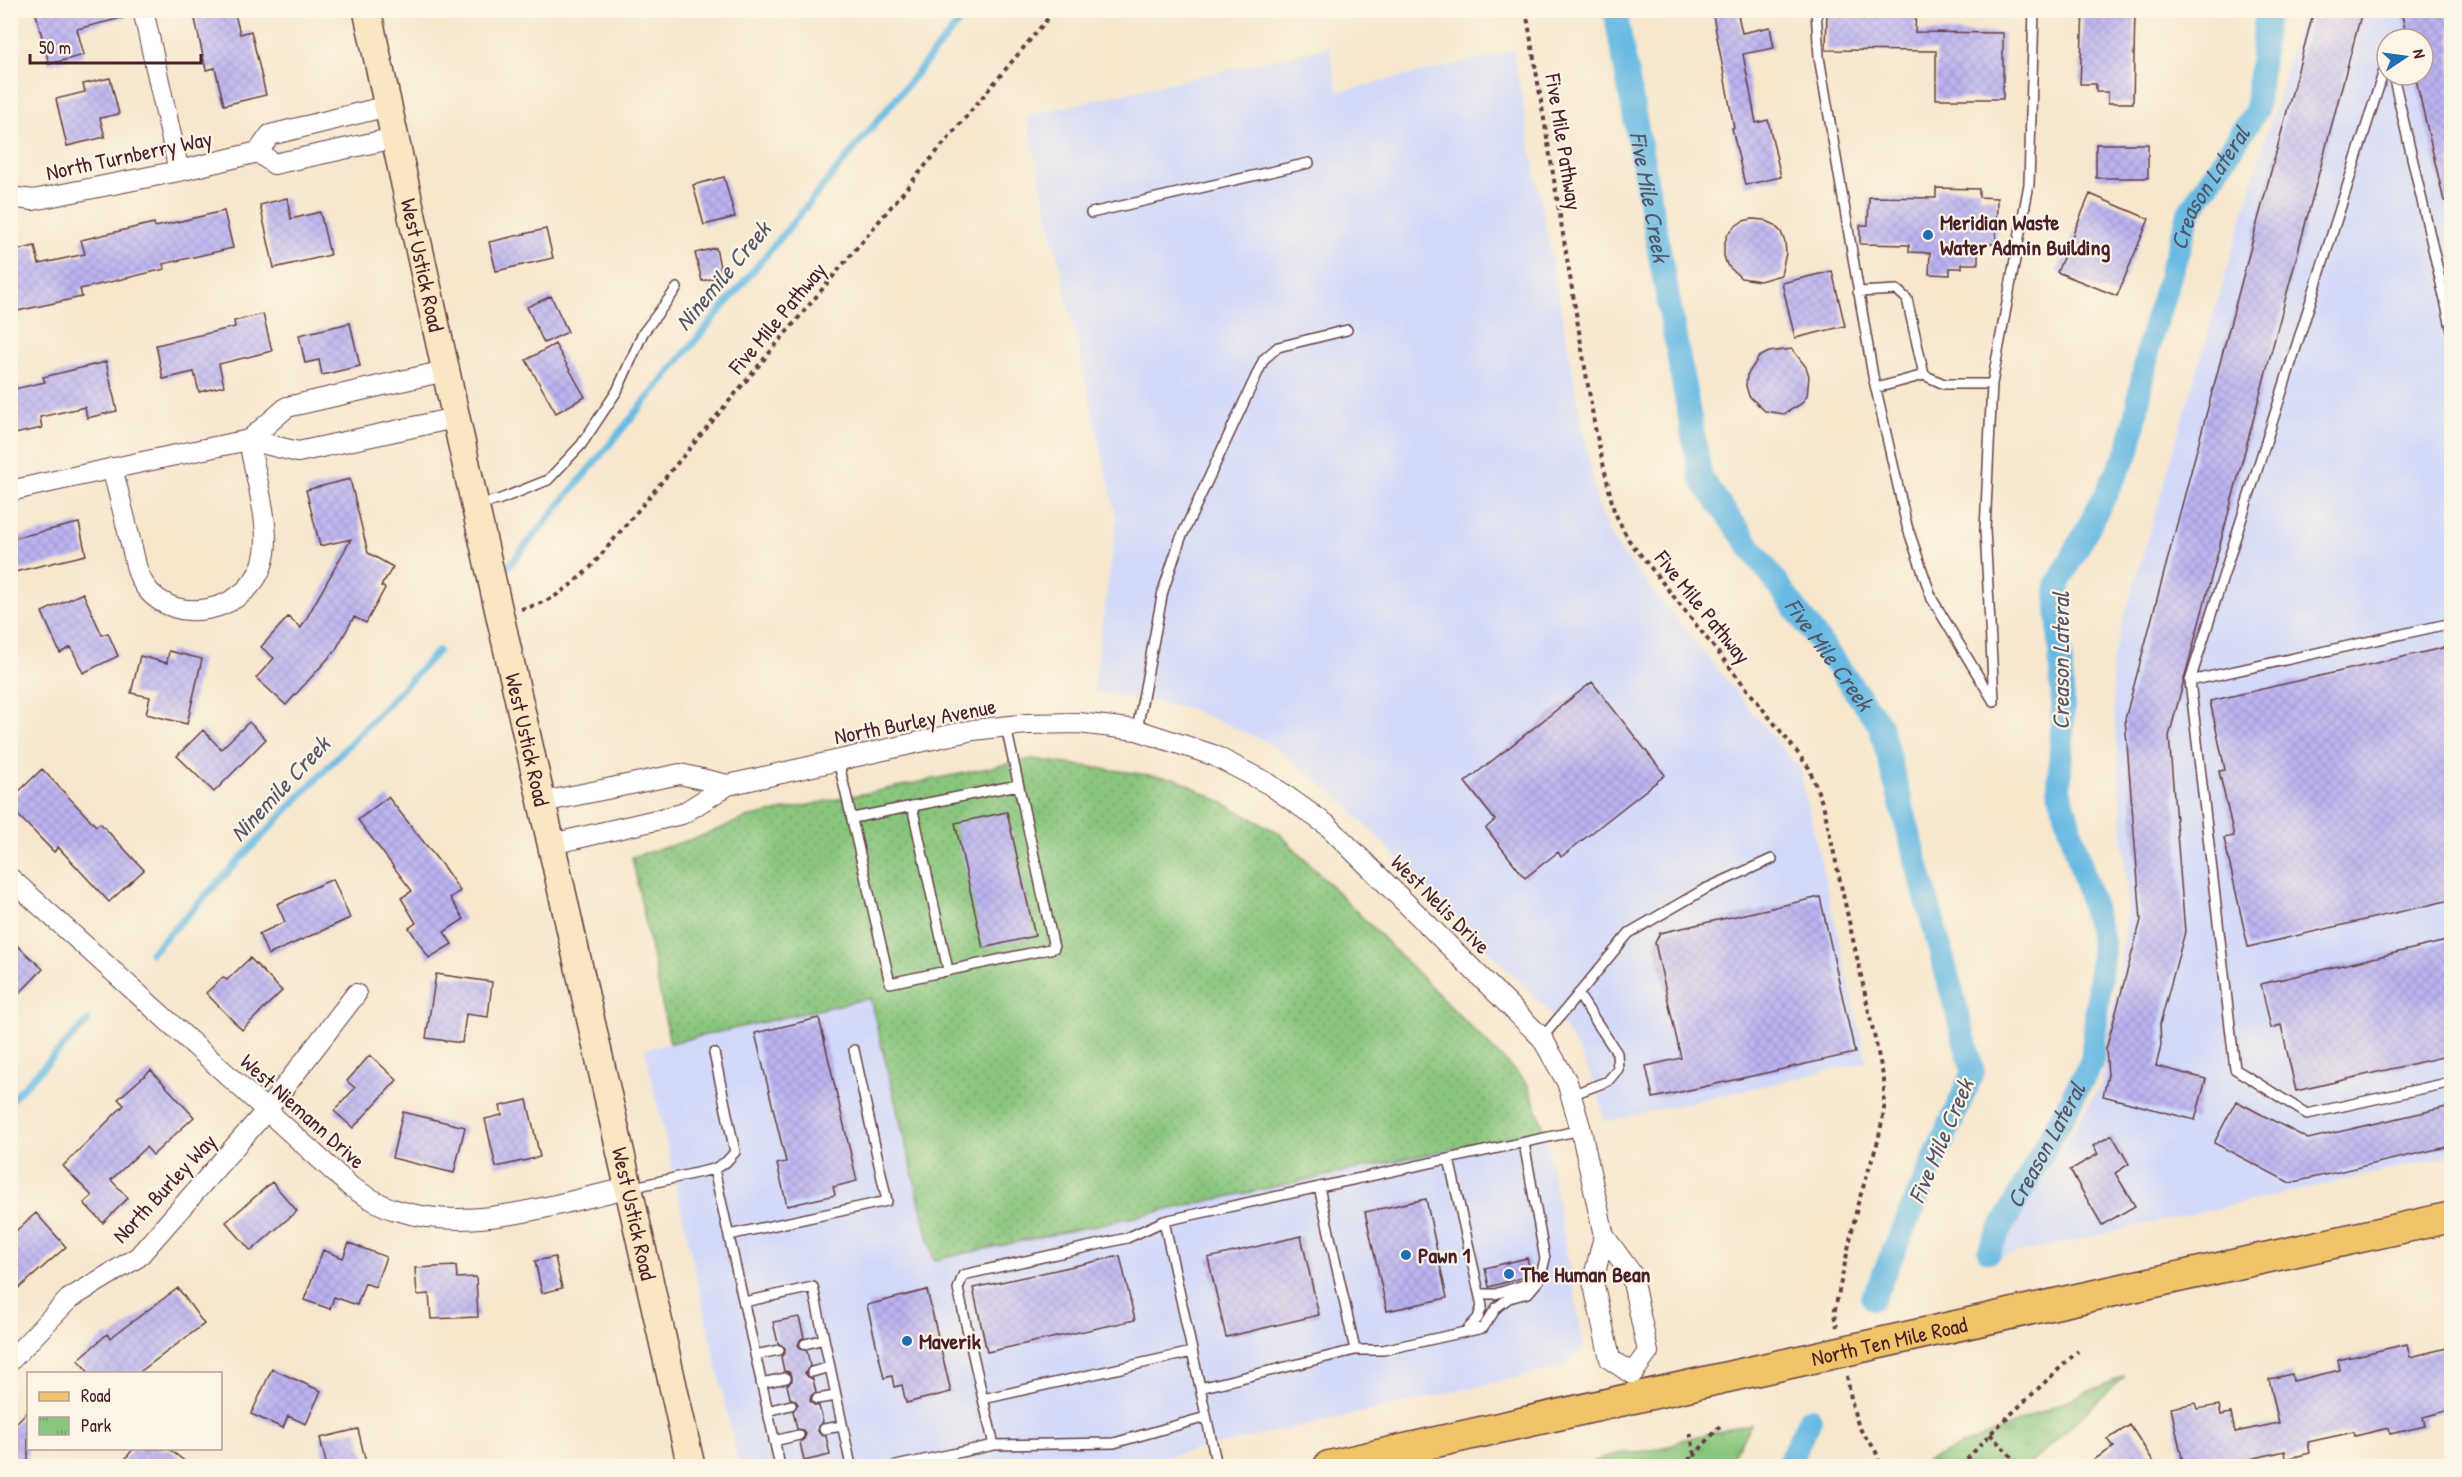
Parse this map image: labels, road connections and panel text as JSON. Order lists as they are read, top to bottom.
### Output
{
  "streets": {
    "main road": ["West Ustick Road", "North Ten Mile Road"],
    "street": [
      "North Turnberry Way",
      "North Burley Avenue",
      "West Nelis Drive",
      "West Niemann Drive",
      "North Burley Way"
    ],
    "path": ["Five Mile Pathway"]
  },
  "crossings": [
    ["Five Mile Pathway", "West Ustick Road"],
    ["West Ustick Road", "North Burley Avenue"],
    ["West Ustick Road", "West Niemann Drive"],
    ["North Burley Avenue", "West Nelis Drive"],
    ["West Nelis Drive", "North Ten Mile Road"],
    ["West Niemann Drive", "North Burley Way"]
  ],
  "water": ["Creason Lateral", "Five Mile Creek", "Ninemile Creek"],
  "places": [
    "Meridian Waste Water Admin Building",
    "Pawn 1",
    "The Human Bean",
    "Maverik"
  ],
  "legend": ["Road", "Park"],
  "scale_bar": "50 m",
  "north": "right"
}
